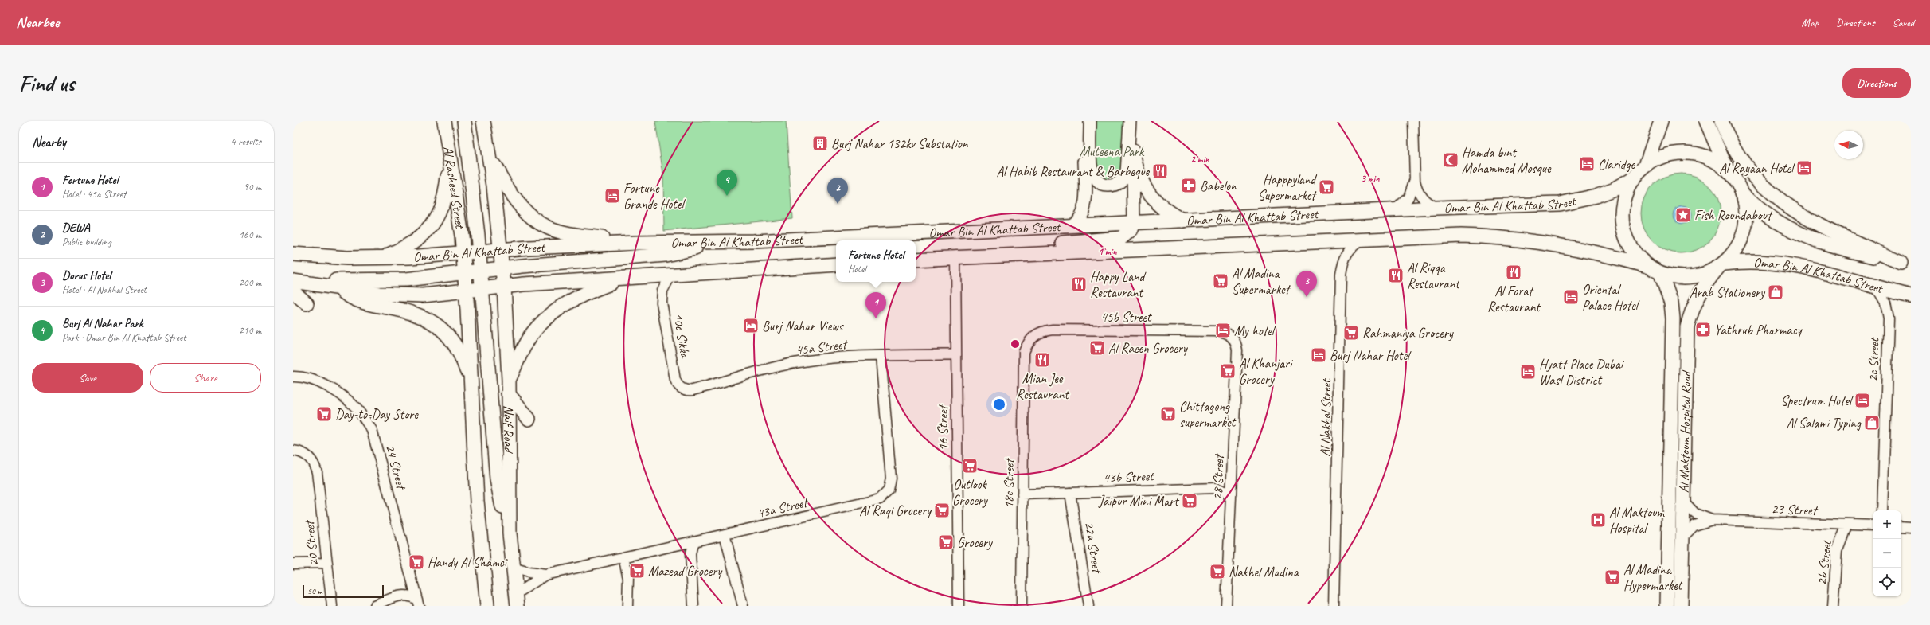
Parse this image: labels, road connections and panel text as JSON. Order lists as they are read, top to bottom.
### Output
{
  "streets": {
    "main road": [
      "Al Rasheed Street",
      "Omar Bin Al Khattab Street",
      "Naif Road",
      "Al Maktoum Hospital Road"
    ],
    "street": [
      "45b Street",
      "10c Sikka",
      "45a Street",
      "2c Street",
      "Al Nakhal Street",
      "16 Street",
      "24 Street",
      "43b Street",
      "28 Street",
      "18e Street",
      "43a Street",
      "23 Street",
      "20 Street",
      "22a Street",
      "2b Street"
    ]
  },
  "crossings": [
    ["Al Rasheed Street", "Omar Bin Al Khattab Street"],
    ["Omar Bin Al Khattab Street", "10c Sikka"],
    ["Omar Bin Al Khattab Street", "2c Street"],
    ["Omar Bin Al Khattab Street", "Al Nakhal Street"],
    ["Omar Bin Al Khattab Street", "Naif Road"],
    ["Omar Bin Al Khattab Street", "16 Street"],
    ["Omar Bin Al Khattab Street", "Al Maktoum Hospital Road"],
    ["45b Street", "28 Street"],
    ["45b Street", "18e Street"],
    ["10c Sikka", "45a Street"],
    ["45a Street", "16 Street"],
    ["45a Street", "43a Street"],
    ["Naif Road", "43a Street"],
    ["Al Maktoum Hospital Road", "23 Street"],
    ["43b Street", "28 Street"],
    ["43b Street", "18e Street"],
    ["43b Street", "22a Street"],
    ["23 Street", "2b Street"]
  ],
  "parks": ["Muteena Park"],
  "places": {
    "building": ["Burj Nahar 132kv Substation"],
    "mosque": ["Hamda bint Mohammed Mosque"],
    "hotel": [
      "Claridge",
      "Al Rayaan Hotel",
      "Fortune Grande Hotel",
      "Oriental Palace Hotel",
      "Burj Nahar Views",
      "My hotel",
      "Burj Nahar Hotel",
      "Hyatt Place Dubai Wasl District",
      "Spectrum Hotel"
    ],
    "restaurant": [
      "Al Habib Restaurant & Barbeque",
      "Al Forat Restaurant",
      "Al Riqqa Restaurant",
      "Happy Land Restaurant",
      "Mian Jee Restaurant"
    ],
    "pharmacy": ["Babelon", "Yathrub Pharmacy"],
    "supermarket": [
      "Happpyland Supermarket",
      "Al Madina Supermarket",
      "Rahmaniya Grocery",
      "Al Raeen Grocery",
      "Al Khanjari Grocery",
      "Day-to-Day Store",
      "Chittagong supermarket",
      "Outlook Grocery",
      "Jaipur Mini Mart",
      "Al Raqi Grocery",
      "Grocery",
      "Handy Al Shamci",
      "Mazead Grocery",
      "Nakhel Madina",
      "Al Madina Hypermarket"
    ],
    "place": ["Fish Roundabout"],
    "shop": ["Arab Stationery", "Al Salami Typing"],
    "hospital": ["Al Maktoum Hospital"]
  },
  "scale_bar": "50 m",
  "north": "left",
  "page": {
    "header": "Nearbee",
    "nav": ["Map", "Directions", "Saved"],
    "buttons": [
      "Directions",
      ["Save", "Share"]
    ],
    "title": "Find us",
    "heading": ["Nearby", "4 results"],
    "list": [
      {
        "mark": "1",
        "name": "Fortune Hotel",
        "note": "Hotel · 45a Street",
        "value": "90 m"
      },
      {
        "mark": "2",
        "name": "DEWA",
        "note": "Public building",
        "value": "160 m"
      },
      {
        "mark": "3",
        "name": "Dorus Hotel",
        "note": "Hotel · Al Nakhal Street",
        "value": "200 m"
      },
      {
        "mark": "4",
        "name": "Burj Al Nahar Park",
        "note": "Park · Omar Bin Al Khattab Street",
        "value": "210 m"
      }
    ],
    "pins": [
      "4",
      "2",
      "3",
      "1"
    ],
    "popup": ["Fortune Hotel", "Hotel"],
    "map_buttons": ["+", "−"],
    "scale": "50 m"
  },
  "rings": ["2 min", "3 min", "1 min"]
}
